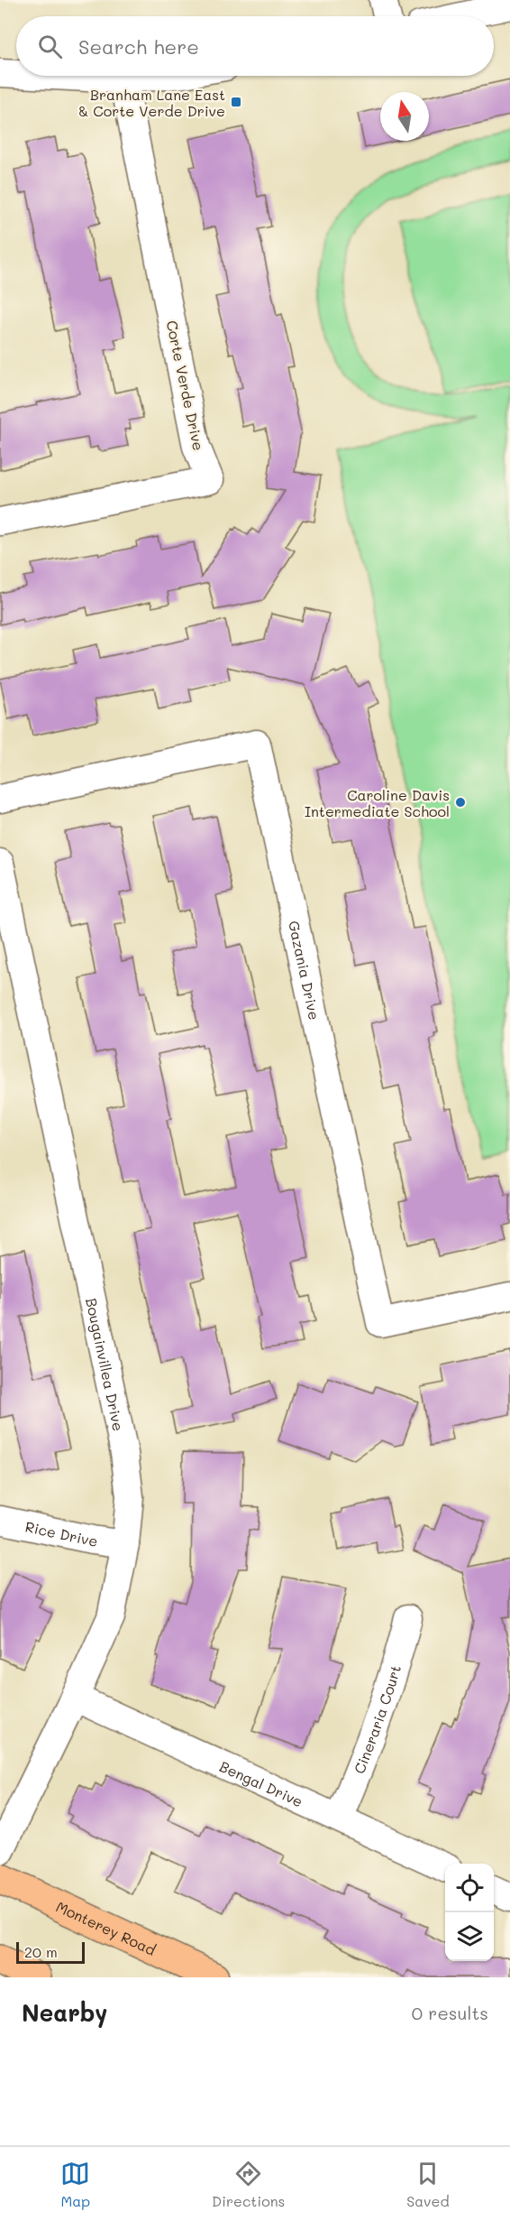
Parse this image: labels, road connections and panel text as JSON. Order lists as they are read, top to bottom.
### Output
{
  "streets": {
    "main road": ["Monterey Road"],
    "street": [
      "Corte Verde Drive",
      "Gazania Drive",
      "Bougainvillea Drive",
      "Rice Drive",
      "Cineraria Court",
      "Bengal Drive"
    ]
  },
  "crossings": [
    ["Bougainvillea Drive", "Rice Drive"],
    ["Bougainvillea Drive", "Bengal Drive"],
    ["Cineraria Court", "Bengal Drive"]
  ],
  "places": {
    "transit": ["Branham Lane East & Corte Verde Drive"],
    "other": ["Caroline Davis Intermediate School"]
  },
  "scale_bar": "20 m",
  "north": "top",
  "page": {
    "search": "Search here",
    "scale": "20 m",
    "heading": ["Nearby", "0 results"],
    "nav": ["Map", "Directions", "Saved"]
  }
}
